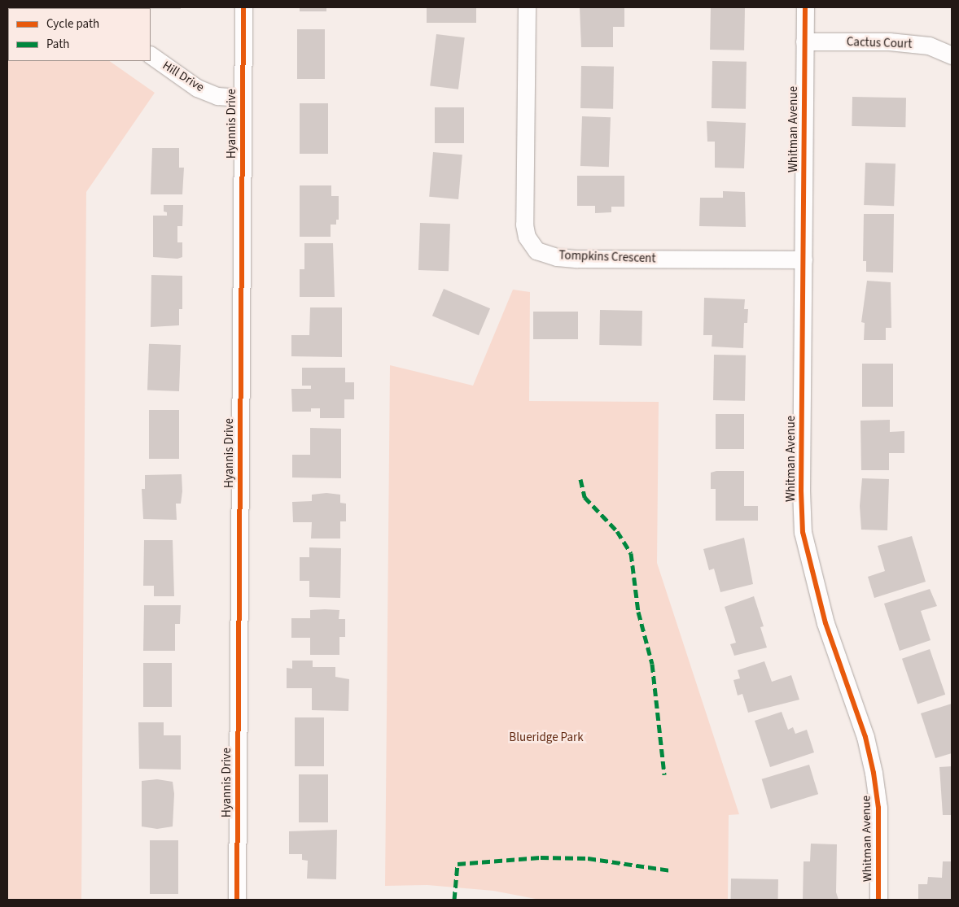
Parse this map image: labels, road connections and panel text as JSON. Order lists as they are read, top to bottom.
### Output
{
  "streets": {
    "street": [
      "Cactus Court",
      "Hill Drive",
      "Hyannis Drive",
      "Whitman Avenue",
      "Tompkins Crescent"
    ]
  },
  "crossings": [
    ["Cactus Court", "Whitman Avenue"],
    ["Hill Drive", "Hyannis Drive"],
    ["Whitman Avenue", "Tompkins Crescent"]
  ],
  "parks": ["Blueridge Park"],
  "legend": ["Cycle path", "Path"]
}
